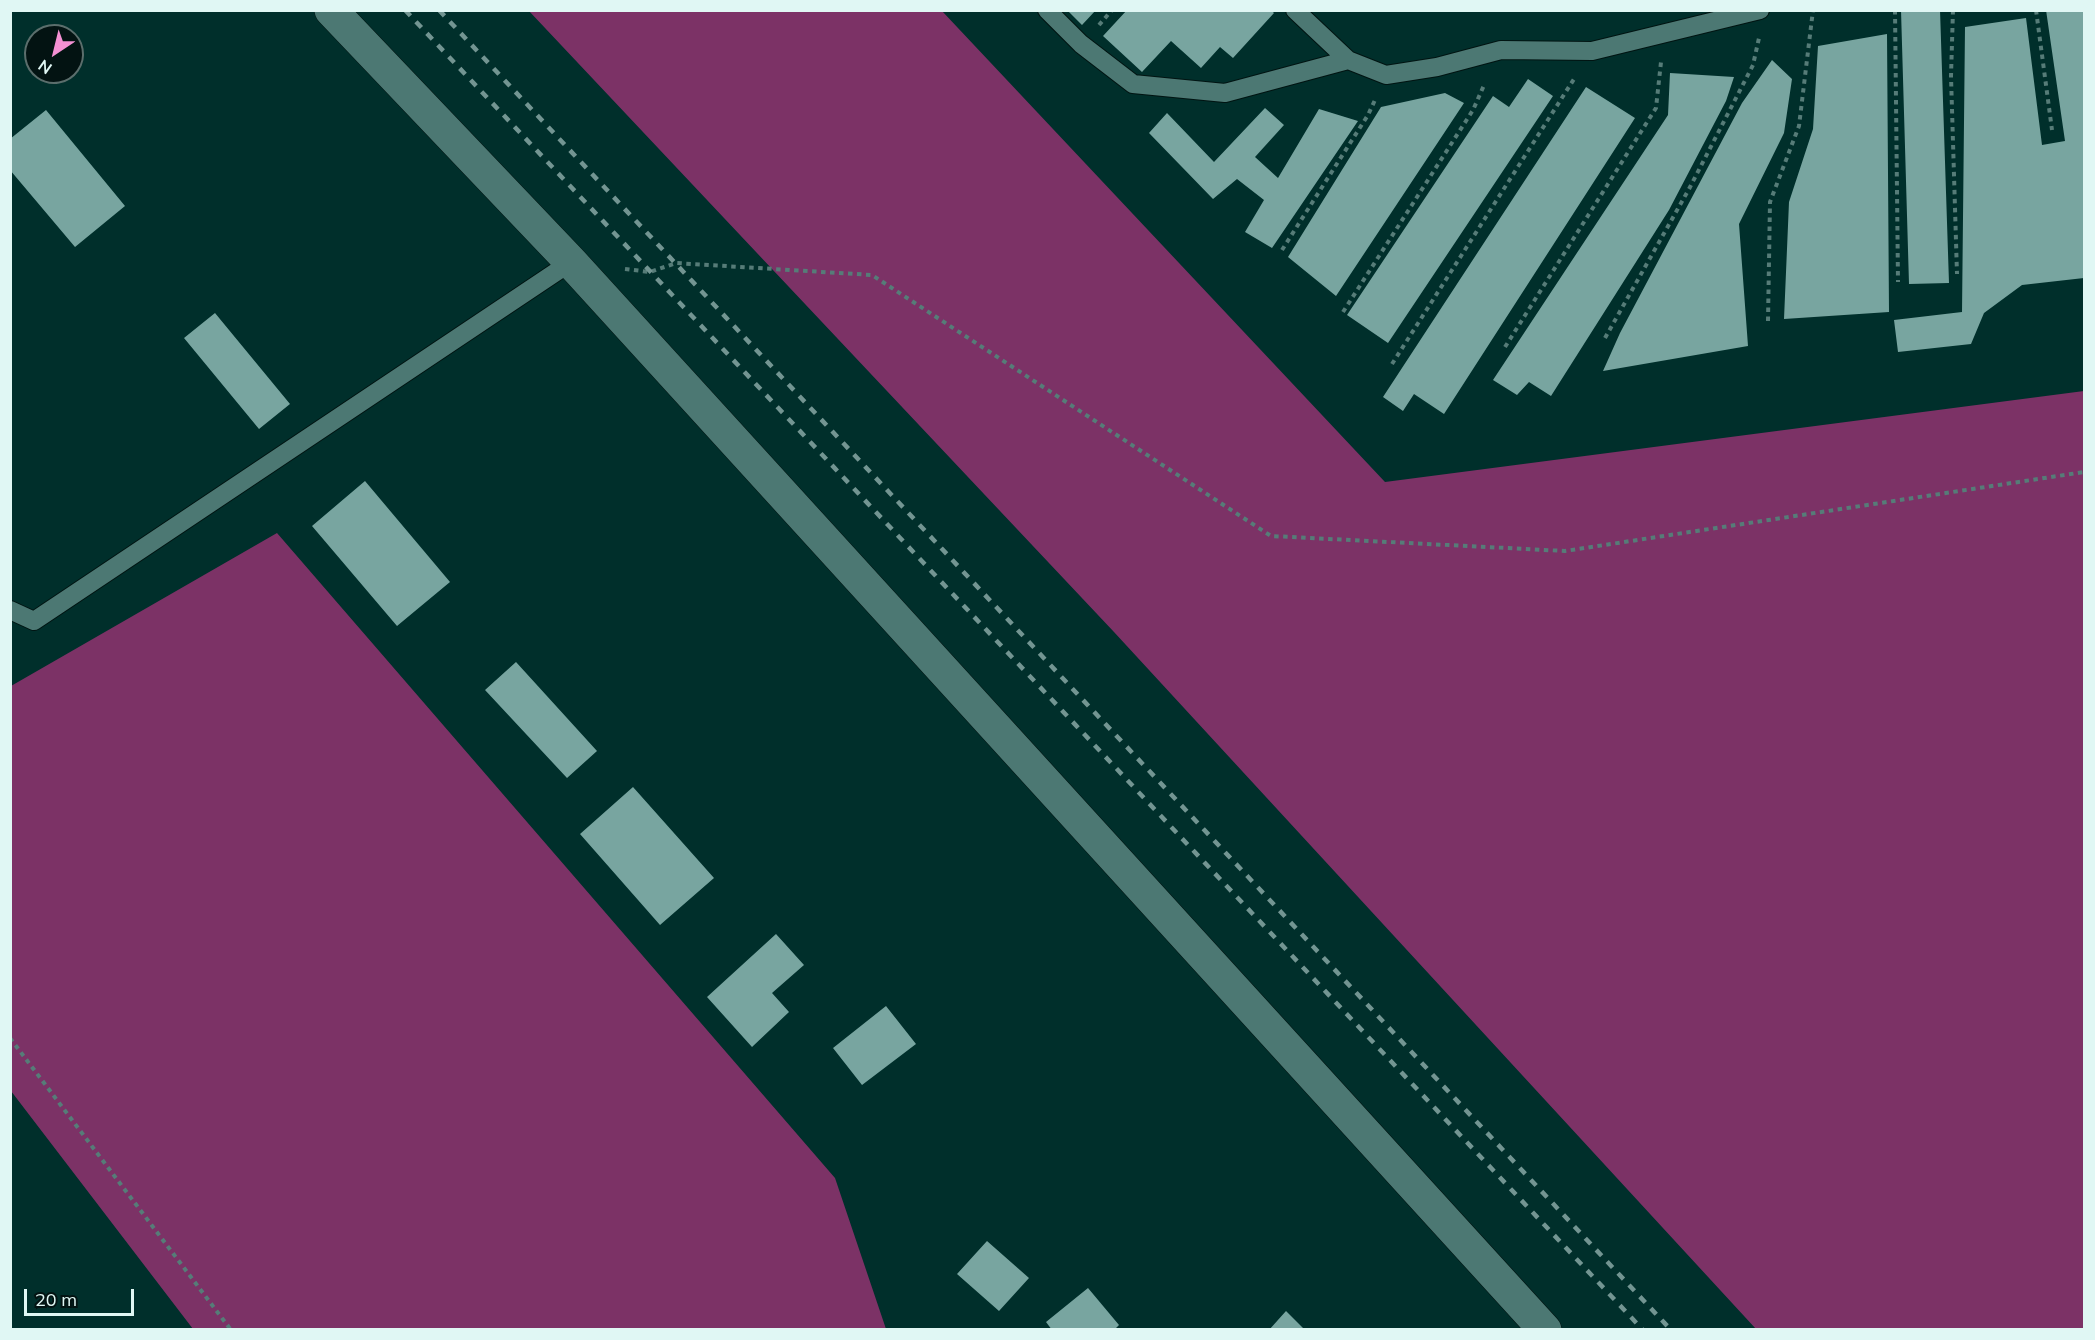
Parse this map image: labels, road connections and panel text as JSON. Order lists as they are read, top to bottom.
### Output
{
  "scale_bar": "20 m",
  "north": "bottom left"
}
